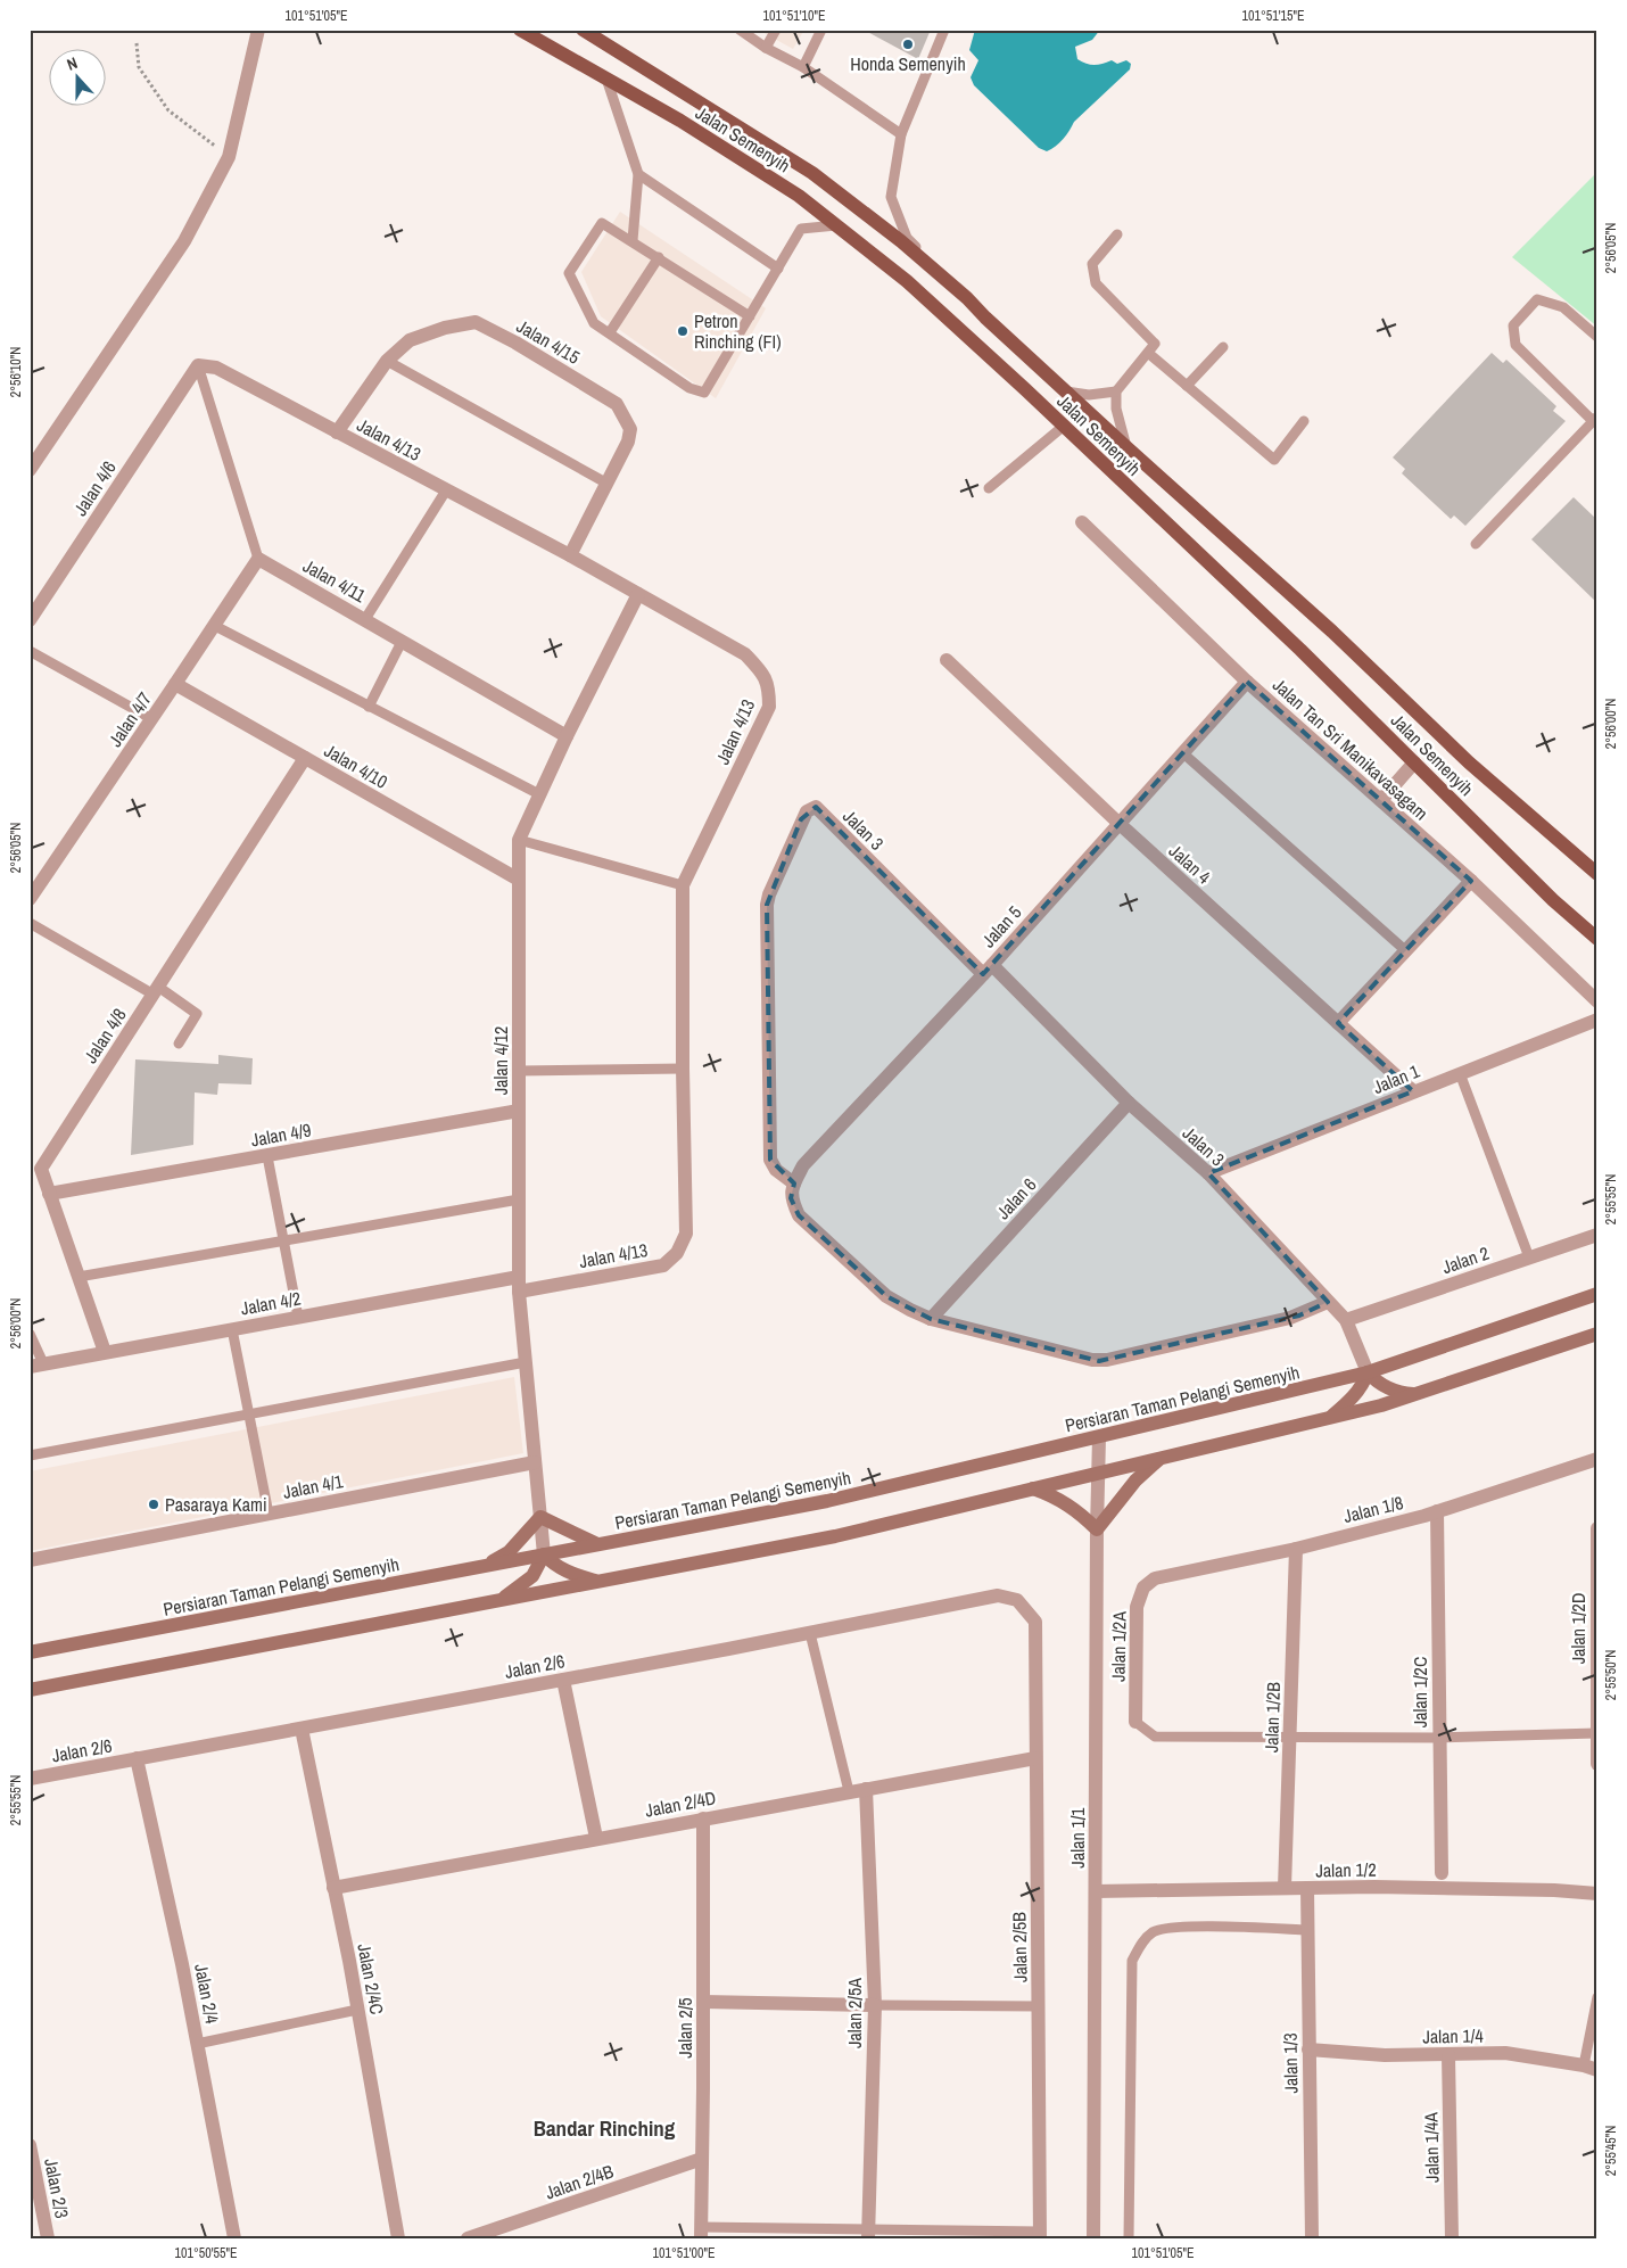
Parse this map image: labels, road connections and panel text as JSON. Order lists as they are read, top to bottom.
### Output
{
  "streets": {
    "main road": ["Jalan Semenyih"],
    "street": [
      "Jalan 4/15",
      "Jalan 4/13",
      "Jalan 4/6",
      "Jalan 4/11",
      "Jalan 4/7",
      "Jalan Tan Sri Manikavasagam",
      "Jalan 4/10",
      "Jalan 3",
      "Jalan 4",
      "Jalan 5",
      "Jalan 4/8",
      "Jalan 4/12",
      "Jalan 1",
      "Jalan 4/9",
      "Jalan 6",
      "Jalan 2",
      "Jalan 4/2",
      "Persiaran Taman Pelangi Semenyih",
      "Jalan 4/1",
      "Jalan 1/8",
      "Jalan 1/2D",
      "Jalan 1/2A",
      "Jalan 2/6",
      "Jalan 1/2C",
      "Jalan 1/2B",
      "Jalan 2/4D",
      "Jalan 1/1",
      "Jalan 1/2",
      "Jalan 2/5B",
      "Jalan 2/4C",
      "Jalan 2/4",
      "Jalan 2/5A",
      "Jalan 2/5",
      "Jalan 1/4",
      "Jalan 1/3",
      "Jalan 1/4A",
      "Jalan 2/4B",
      "Jalan 2/3"
    ]
  },
  "crossings": [
    ["Jalan 4/15", "Jalan 4/13"],
    ["Jalan 4/13", "Jalan 4/6"],
    ["Jalan 4/13", "Jalan 4/12"],
    ["Jalan 4/13", "Jalan 4/2"],
    ["Jalan 4/11", "Jalan 4/7"],
    ["Jalan 4/11", "Jalan 4/12"],
    ["Jalan 4/7", "Jalan 4/10"],
    ["Jalan Tan Sri Manikavasagam", "Jalan 5"],
    ["Jalan 4/10", "Jalan 4/8"],
    ["Jalan 4/10", "Jalan 4/12"],
    ["Jalan 3", "Jalan 5"],
    ["Jalan 3", "Jalan 1"],
    ["Jalan 3", "Jalan 6"],
    ["Jalan 3", "Jalan 2"],
    ["Jalan 3", "Persiaran Taman Pelangi Semenyih"],
    ["Jalan 4", "Jalan 5"],
    ["Jalan 4", "Jalan 1"],
    ["Jalan 5", "Jalan 6"],
    ["Jalan 4/8", "Jalan 4/9"],
    ["Jalan 4/8", "Jalan 4/2"],
    ["Jalan 4/12", "Jalan 4/9"],
    ["Jalan 4/12", "Jalan 4/2"],
    ["Jalan 4/12", "Persiaran Taman Pelangi Semenyih"],
    ["Jalan 4/12", "Jalan 4/1"],
    ["Persiaran Taman Pelangi Semenyih", "Jalan 1/1"],
    ["Jalan 1/8", "Jalan 1/2A"],
    ["Jalan 1/8", "Jalan 1/2C"],
    ["Jalan 1/8", "Jalan 1/2B"],
    ["Jalan 2/6", "Jalan 2/5B"],
    ["Jalan 2/6", "Jalan 2/4C"],
    ["Jalan 2/6", "Jalan 2/4"],
    ["Jalan 1/2B", "Jalan 1/2"],
    ["Jalan 2/4D", "Jalan 2/5B"],
    ["Jalan 2/4D", "Jalan 2/4C"],
    ["Jalan 2/4D", "Jalan 2/5A"],
    ["Jalan 2/4D", "Jalan 2/5"],
    ["Jalan 1/1", "Jalan 1/2"],
    ["Jalan 1/2", "Jalan 1/3"],
    ["Jalan 2/5", "Jalan 2/4B"],
    ["Jalan 1/4", "Jalan 1/3"],
    ["Jalan 1/4", "Jalan 1/4A"]
  ],
  "districts": ["Bandar Rinching"],
  "places": ["Honda Semenyih", "Petron Rinching (FI)", "Pasaraya Kami"],
  "north": "top",
  "coordinates": [
    "101°51'05\"E",
    "101°51'10\"E",
    "101°51'15\"E",
    "2°56'05\"N",
    "2°56'10\"N",
    "2°56'00\"N",
    "2°55'55\"N",
    "2°55'50\"N",
    "2°55'45\"N",
    "101°50'55\"E",
    "101°51'00\"E"
  ]
}
